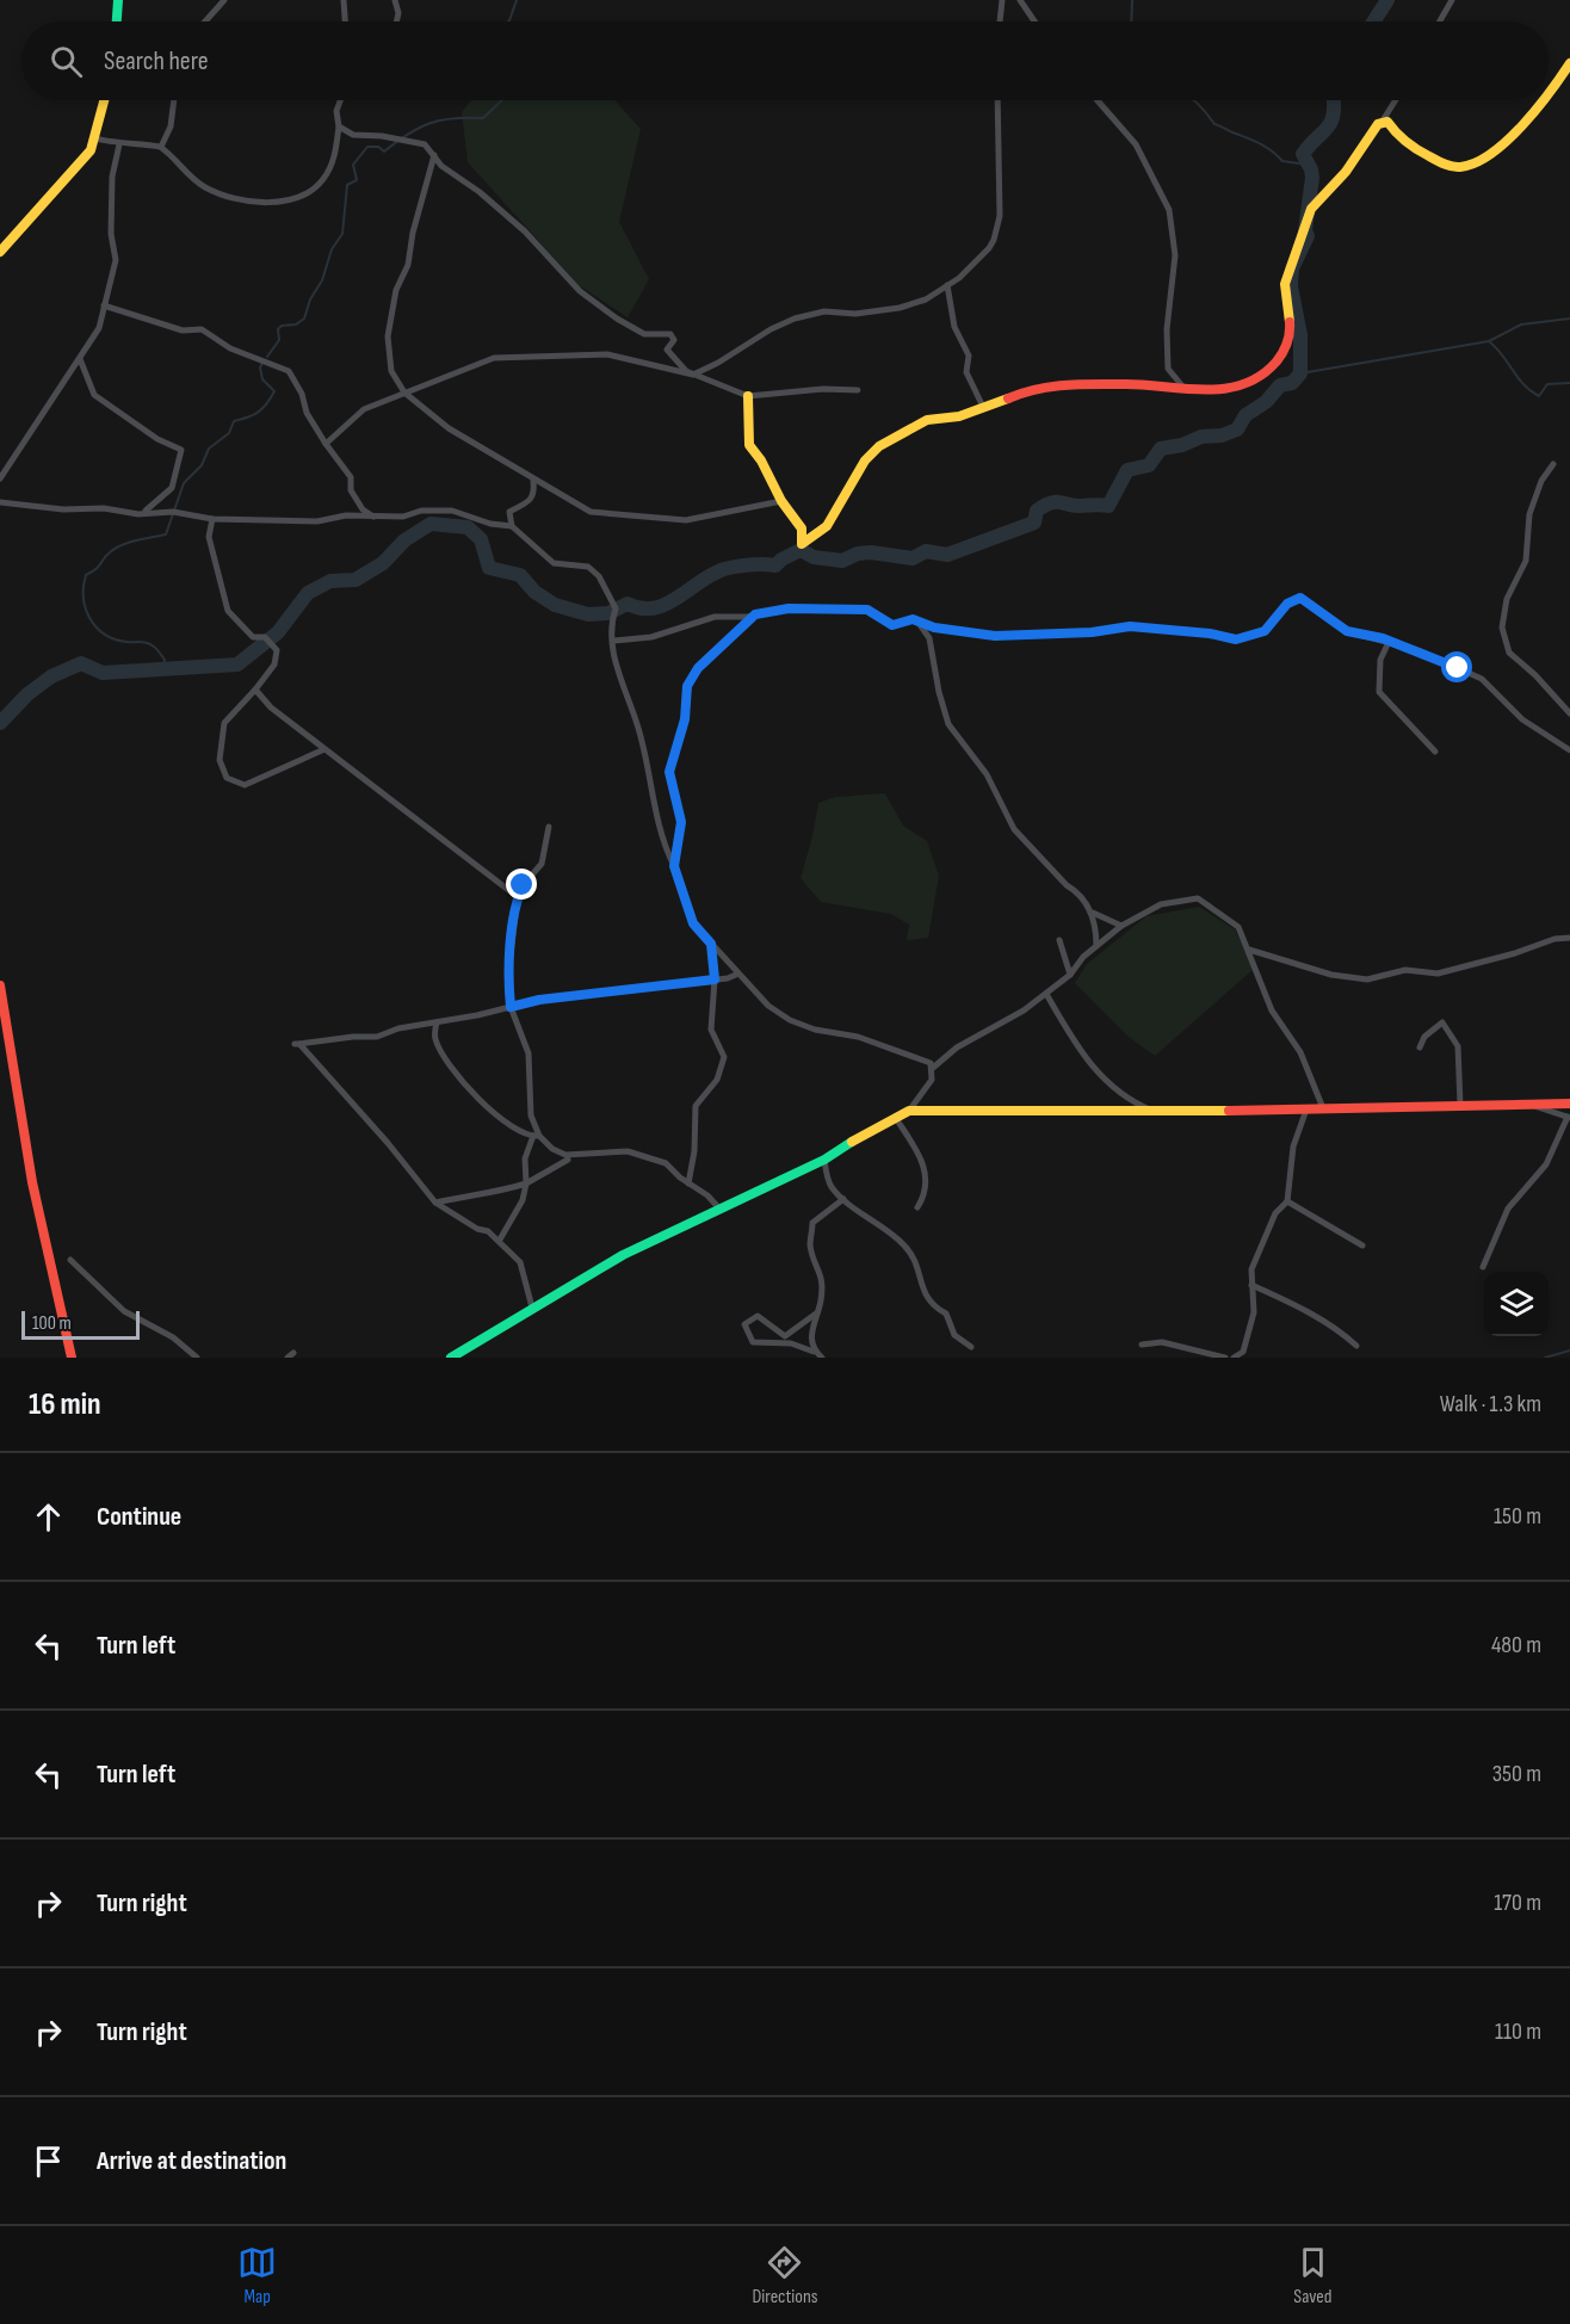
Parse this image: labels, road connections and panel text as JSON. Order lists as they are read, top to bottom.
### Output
{
  "scale_bar": "100 m",
  "page": {
    "search": "Search here",
    "scale": "100 m",
    "heading": ["16 min", "Walk · 1.3 km"],
    "list": [
      ["Continue", "150 m"],
      ["Turn left", "480 m"],
      ["Turn left", "350 m"],
      ["Turn right", "170 m"],
      ["Turn right", "110 m"],
      "Arrive at destination"
    ],
    "nav": ["Map", "Directions", "Saved"]
  }
}
